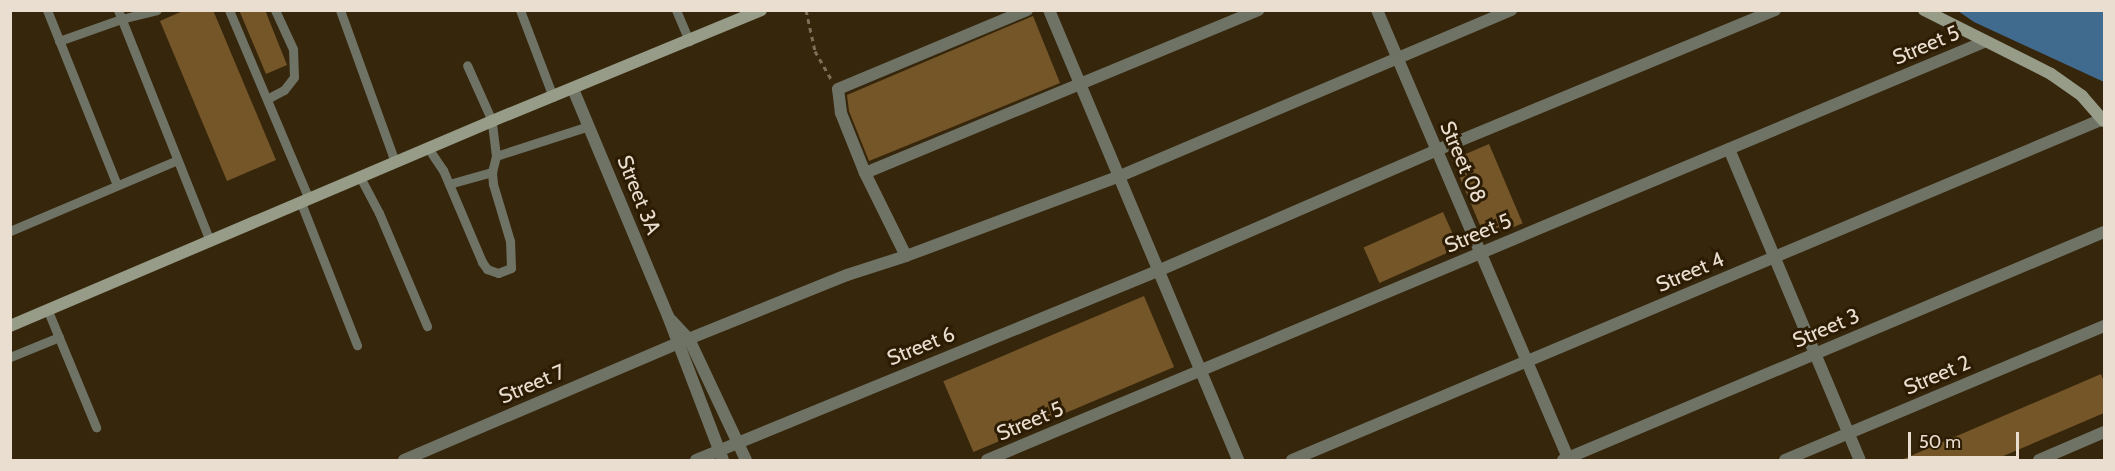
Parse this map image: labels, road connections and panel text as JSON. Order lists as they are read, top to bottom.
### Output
{
  "streets": {
    "street": [
      "Street 5",
      "Street 08",
      "Street 3A",
      "Street 4",
      "Street 3",
      "Street 6",
      "Street 2",
      "Street 7"
    ]
  },
  "crossings": [
    ["Street 5", "Street 08"],
    ["Street 08", "Street 4"],
    ["Street 08", "Street 3"],
    ["Street 08", "Street 6"],
    ["Street 08", "Street 7"],
    ["Street 3A", "Street 6"],
    ["Street 3A", "Street 7"]
  ],
  "scale_bar": "50 m"
}
